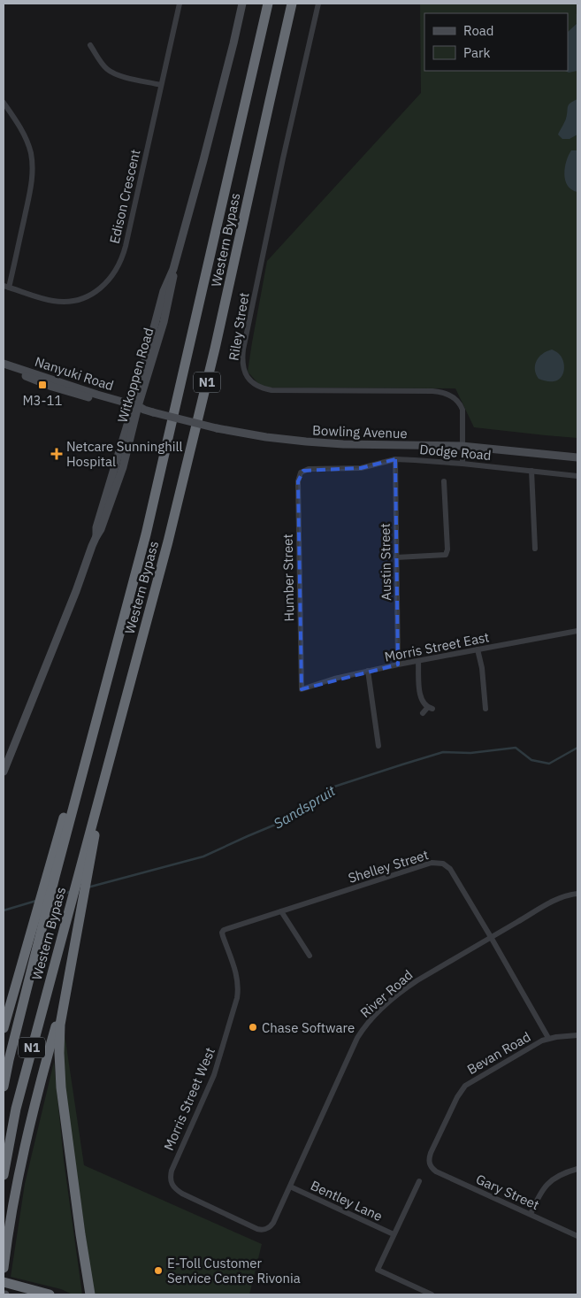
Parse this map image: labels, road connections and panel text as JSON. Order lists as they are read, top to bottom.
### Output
{
  "streets": {
    "highway": ["Western Bypass", "N1"],
    "main road": ["Nanyuki Road", "Witkoppen Road", "Bowling Avenue"],
    "street": [
      "Edison Crescent",
      "Riley Street",
      "Dodge Road",
      "Austin Street",
      "Humber Street",
      "Morris Street East",
      "Shelley Street",
      "River Road",
      "Bevan Road",
      "Morris Street West",
      "Gary Street",
      "Bentley Lane"
    ]
  },
  "crossings": [
    ["Riley Street", "Bowling Avenue"],
    ["Riley Street", "Dodge Road"],
    ["Nanyuki Road", "Witkoppen Road"],
    ["Nanyuki Road", "Bowling Avenue"],
    ["Witkoppen Road", "Bowling Avenue"],
    ["Dodge Road", "Austin Street"],
    ["Dodge Road", "Humber Street"],
    ["Austin Street", "Morris Street East"],
    ["Humber Street", "Morris Street East"],
    ["Shelley Street", "River Road"],
    ["Shelley Street", "Bevan Road"],
    ["Shelley Street", "Morris Street West"],
    ["River Road", "Morris Street West"],
    ["River Road", "Bentley Lane"],
    ["Bevan Road", "Gary Street"]
  ],
  "water": ["Sandspruit"],
  "places": {
    "transit": ["M3-11"],
    "health": ["Netcare Sunninghill Hospital"],
    "other": ["Chase Software", "E-Toll Customer Service Centre Rivonia"]
  },
  "legend": ["Road", "Park"]
}
